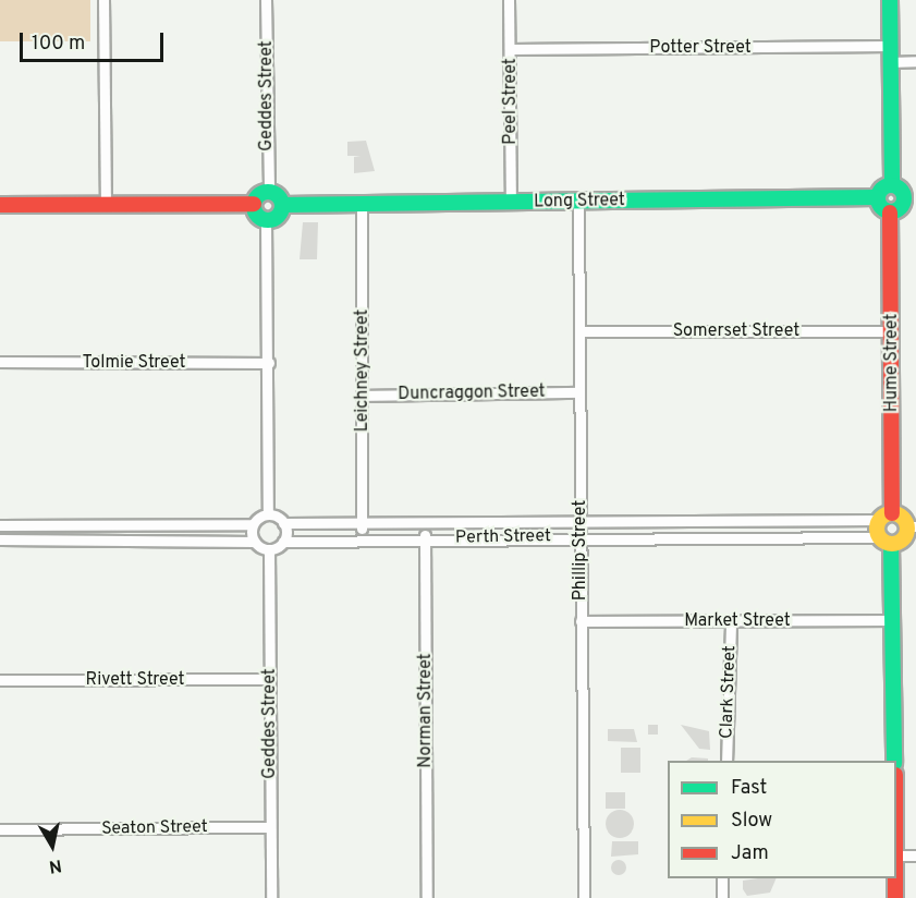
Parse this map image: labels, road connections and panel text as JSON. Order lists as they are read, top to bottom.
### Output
{
  "streets": {
    "street": [
      "Potter Street",
      "Geddes Street",
      "Peel Street",
      "Long Street",
      "Somerset Street",
      "Tolmie Street",
      "Hume Street",
      "Leichney Street",
      "Duncraggon Street",
      "Perth Street",
      "Phillip Street",
      "Market Street",
      "Rivett Street",
      "Clark Street",
      "Norman Street",
      "Seaton Street"
    ]
  },
  "crossings": [
    ["Potter Street", "Peel Street"],
    ["Geddes Street", "Perth Street"],
    ["Geddes Street", "Rivett Street"],
    ["Geddes Street", "Seaton Street"],
    ["Peel Street", "Long Street"],
    ["Long Street", "Leichney Street"],
    ["Long Street", "Phillip Street"],
    ["Somerset Street", "Hume Street"],
    ["Somerset Street", "Phillip Street"],
    ["Hume Street", "Perth Street"],
    ["Leichney Street", "Duncraggon Street"],
    ["Leichney Street", "Perth Street"],
    ["Duncraggon Street", "Phillip Street"],
    ["Perth Street", "Phillip Street"],
    ["Perth Street", "Norman Street"],
    ["Phillip Street", "Market Street"],
    ["Market Street", "Clark Street"]
  ],
  "legend": ["Fast", "Slow", "Jam"],
  "scale_bar": "100 m",
  "north": "bottom"
}
